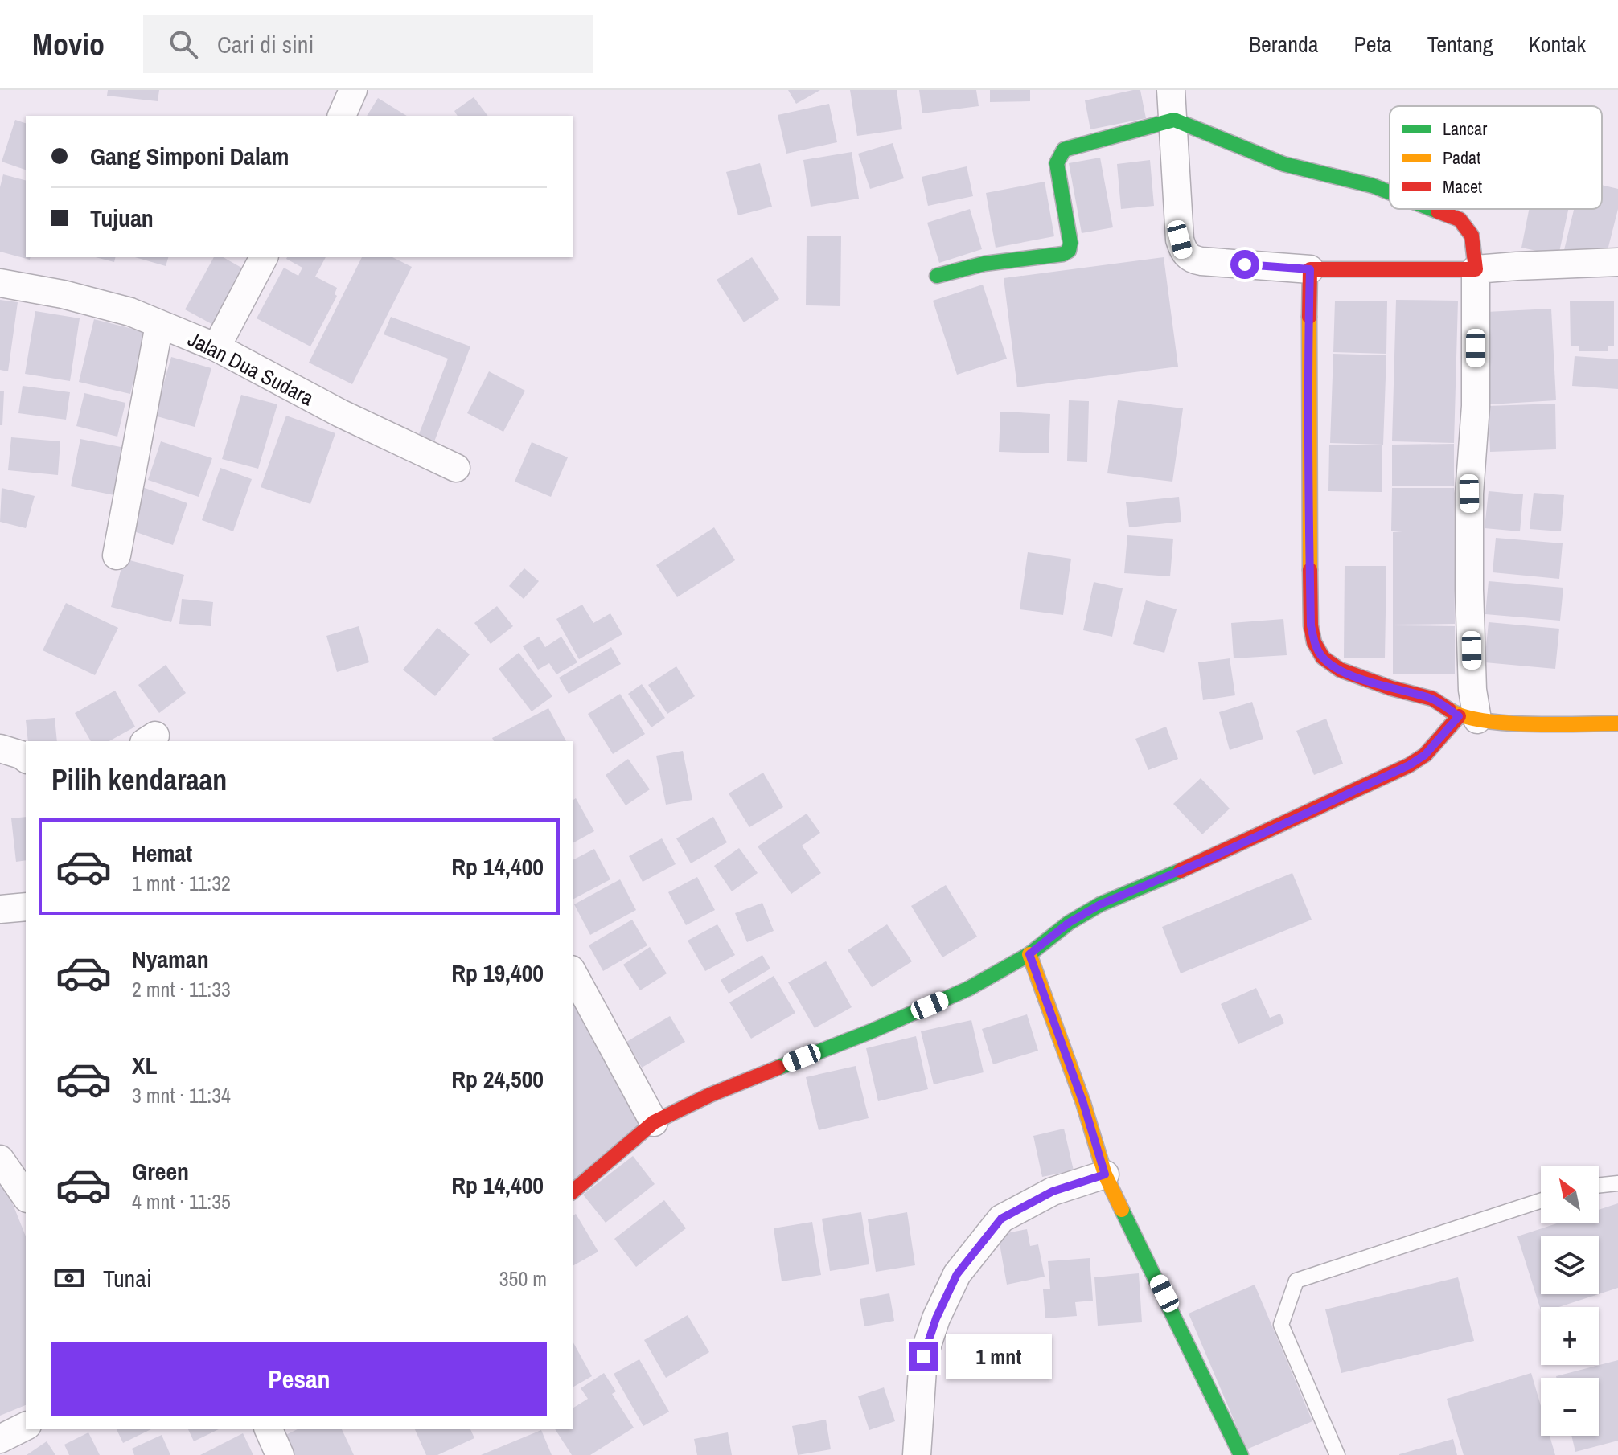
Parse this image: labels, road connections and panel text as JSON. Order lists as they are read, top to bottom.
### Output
{
  "streets": {
    "street": ["Jalan Dua Sudara"]
  },
  "legend": ["Lancar", "Padat", "Macet"],
  "north": "top left",
  "page": {
    "header": "Movio",
    "search": "Cari di sini",
    "nav": [
      "Beranda",
      "Peta",
      "Tentang",
      "Kontak"
    ],
    "banner": ["Gang Simponi Dalam", "Tujuan"],
    "heading": "Pilih kendaraan",
    "list": [
      {
        "name": "Hemat",
        "note": "1 mnt · 11:32",
        "value": "Rp 14,400"
      },
      {
        "name": "Nyaman",
        "note": "2 mnt · 11:33",
        "value": "Rp 19,400"
      },
      {
        "name": "XL",
        "note": "3 mnt · 11:34",
        "value": "Rp 24,500"
      },
      {
        "name": "Green",
        "note": "4 mnt · 11:35",
        "value": "Rp 14,400"
      }
    ],
    "map_buttons": ["+", "−"],
    "pay": ["Tunai", "350 m"],
    "buttons": "Pesan",
    "bubble": "1 mnt"
  }
}
